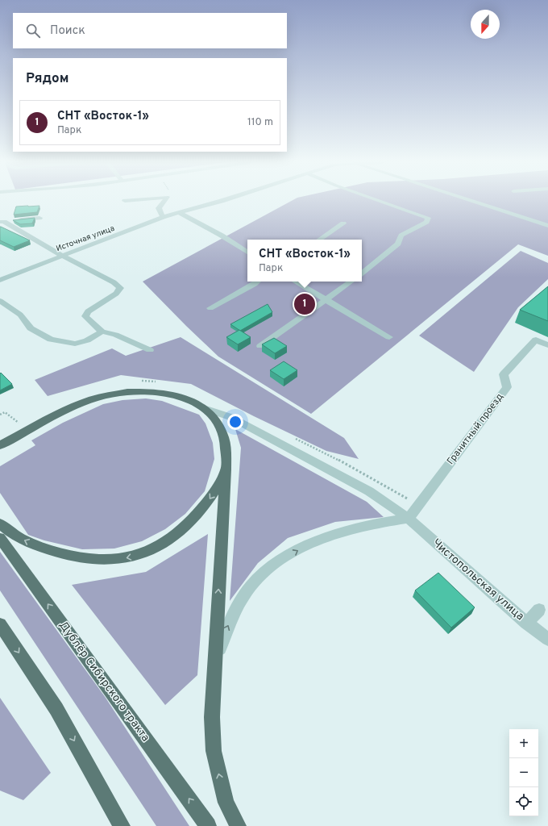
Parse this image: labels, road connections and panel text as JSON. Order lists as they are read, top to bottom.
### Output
{
  "streets": {
    "main road": ["Дублёр Сибирского тракта"],
    "street": ["Источная улица", "Гранитный проезд", "Чистопольская улица"]
  },
  "crossings": [
    ["Гранитный проезд", "Чистопольская улица"]
  ],
  "north": "bottom",
  "page": {
    "search": "Поиск",
    "heading": "Рядом",
    "list": [
      {
        "mark": "1",
        "name": "СНТ «Восток-1»",
        "note": "Парк",
        "value": "110 m"
      }
    ],
    "popup": ["СНТ «Восток-1»", "Парк"],
    "pins": "1",
    "map_buttons": ["+", "−"]
  }
}
